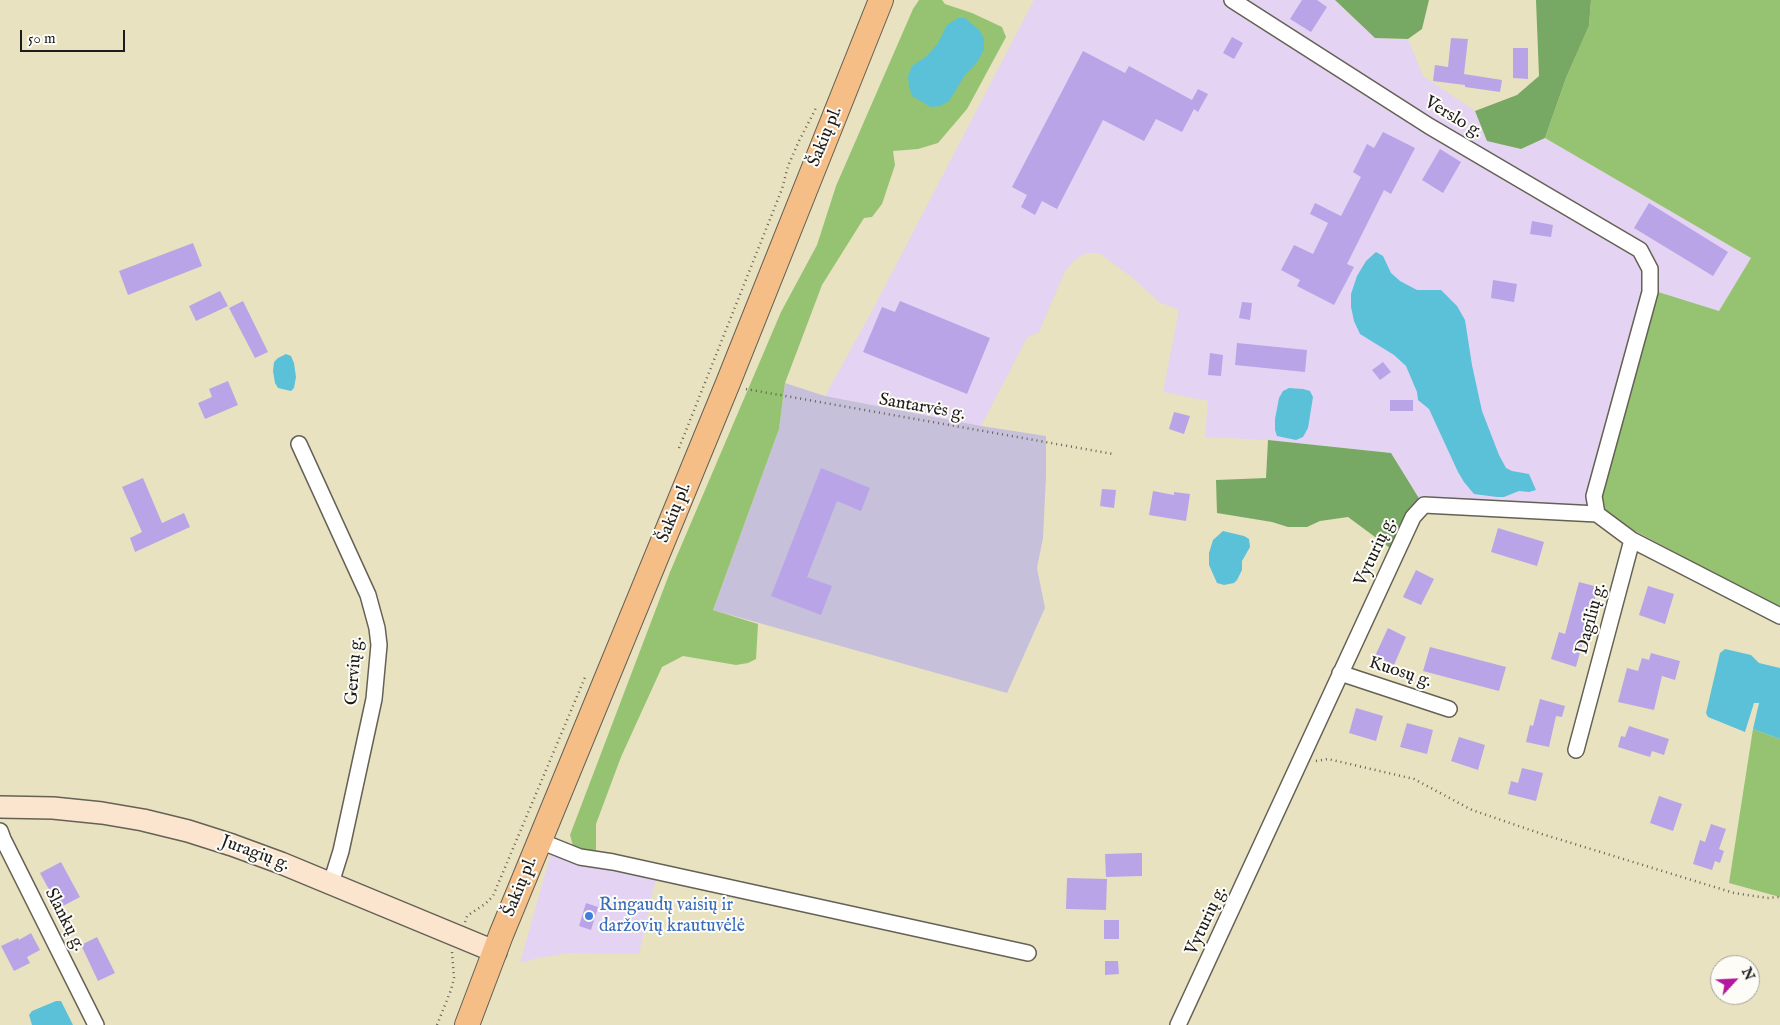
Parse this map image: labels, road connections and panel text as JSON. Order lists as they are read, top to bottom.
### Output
{
  "streets": {
    "main road": ["Šakių pl.", "Juragių g."],
    "street": [
      "Verslo g.",
      "Vyturių g.",
      "Dagilių g.",
      "Gervių g.",
      "Kuosų g.",
      "Slankų g."
    ],
    "path": ["Santarvės g."]
  },
  "crossings": [
    ["Verslo g.", "Vyturių g."],
    ["Šakių pl.", "Santarvės g."],
    ["Šakių pl.", "Juragių g."],
    ["Vyturių g.", "Kuosų g."],
    ["Gervių g.", "Juragių g."]
  ],
  "places": ["Ringaudų vaisių ir daržovių krautuvėlė"],
  "scale_bar": "50 m",
  "north": "top right"
}
